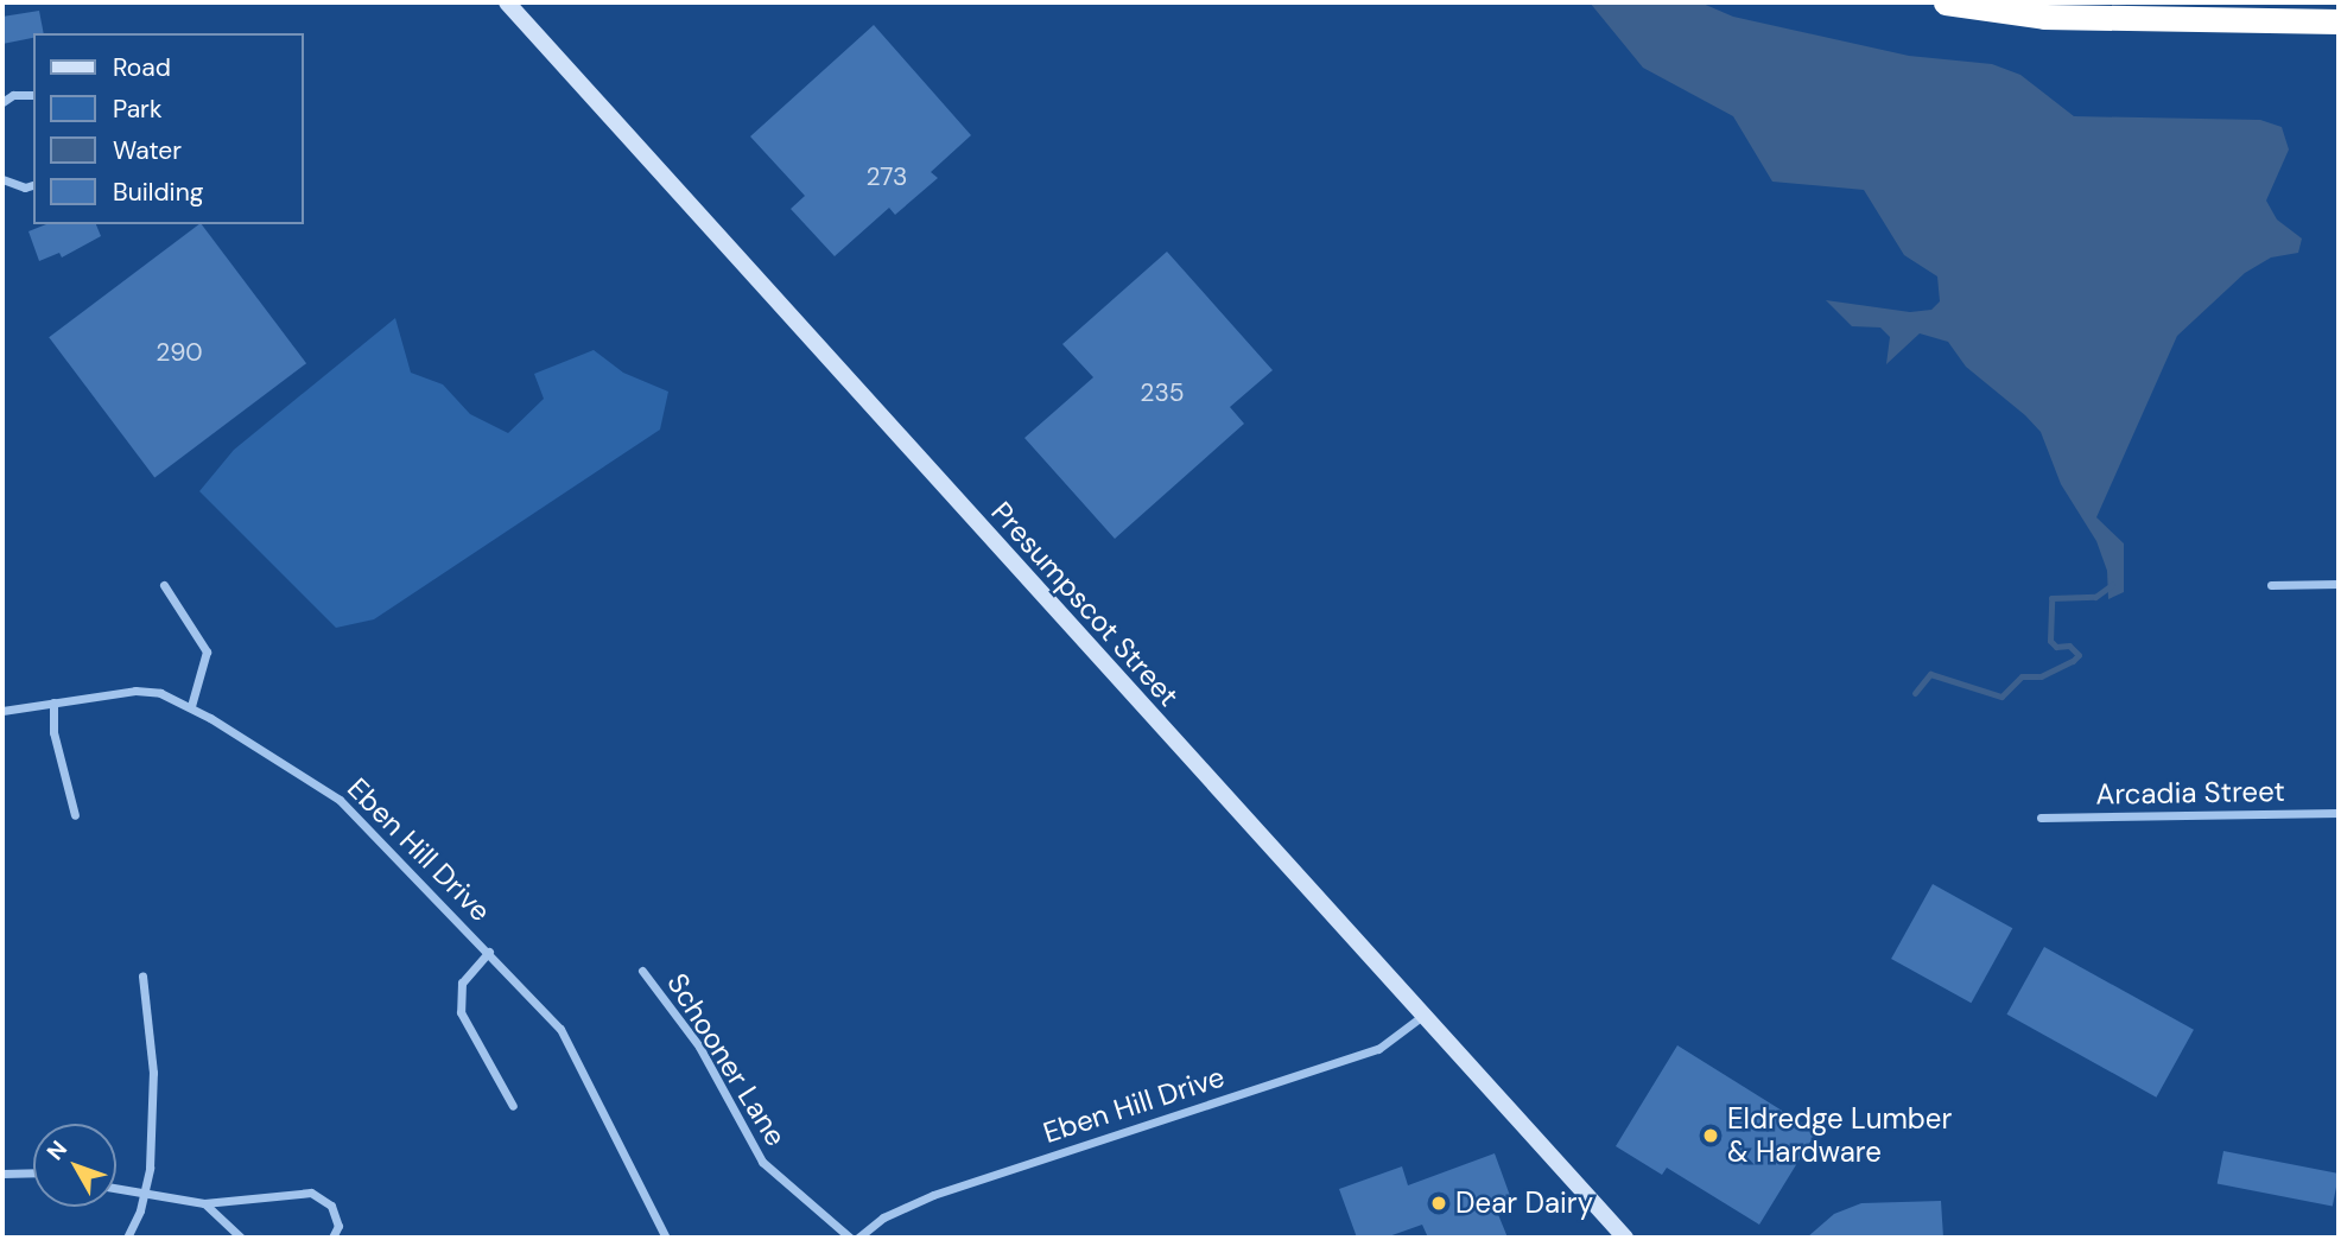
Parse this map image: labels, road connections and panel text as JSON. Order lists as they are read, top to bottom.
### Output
{
  "streets": {
    "street": [
      "Presumpscot Street",
      "Arcadia Street",
      "Eben Hill Drive",
      "Schooner Lane"
    ]
  },
  "crossings": [
    ["Presumpscot Street", "Eben Hill Drive"]
  ],
  "places": ["Eldredge Lumber & Hardware", "Dear Dairy"],
  "house_numbers": ["273", "290", "235"],
  "legend": [
    "Road",
    "Park",
    "Water",
    "Building"
  ],
  "north": "top left"
}
